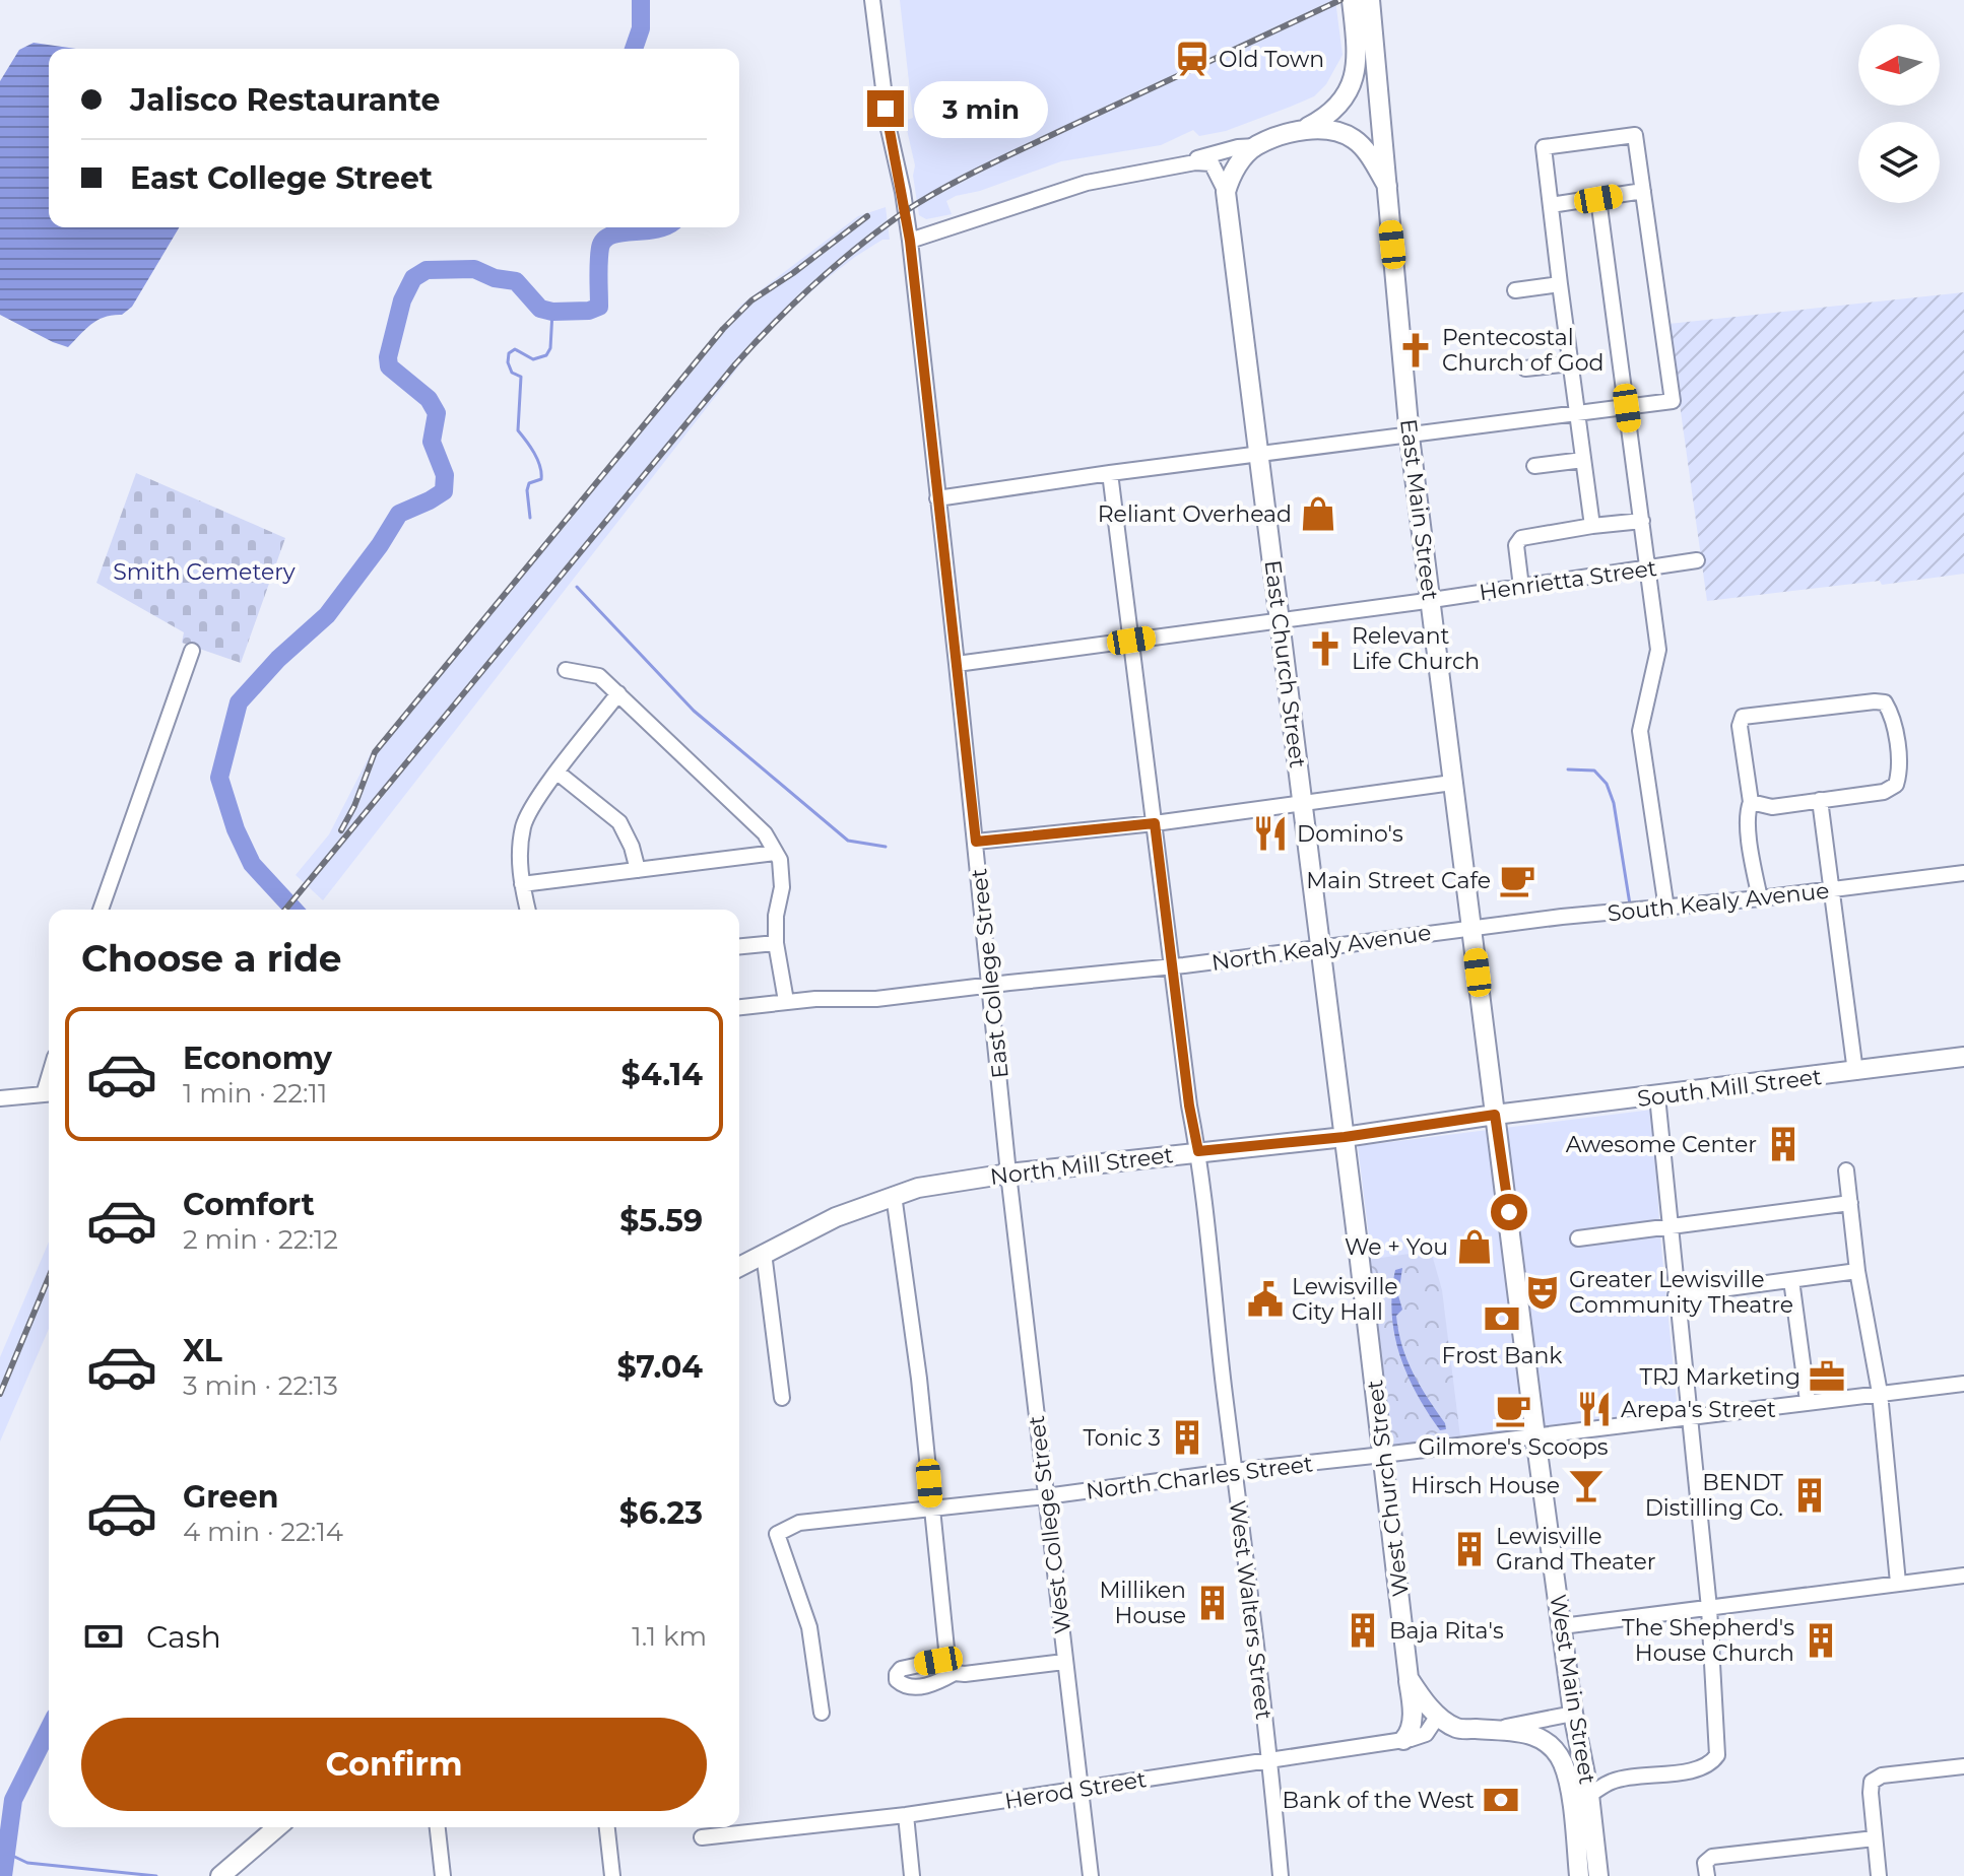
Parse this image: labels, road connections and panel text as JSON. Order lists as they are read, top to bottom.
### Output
{
  "streets": {
    "main road": [
      "East Main Street",
      "East Church Street",
      "South Mill Street",
      "North Mill Street",
      "West Church Street",
      "West Main Street"
    ],
    "street": [
      "Henrietta Street",
      "South Kealy Avenue",
      "North Kealy Avenue",
      "East College Street",
      "North Charles Street",
      "West College Street",
      "West Walters Street",
      "Herod Street"
    ]
  },
  "crossings": [
    ["East Main Street", "Henrietta Street"],
    ["East Main Street", "South Kealy Avenue"],
    ["East Main Street", "North Kealy Avenue"],
    ["East Main Street", "South Mill Street"],
    ["East Main Street", "North Mill Street"],
    ["East Main Street", "West Main Street"],
    ["Henrietta Street", "East Church Street"],
    ["Henrietta Street", "East College Street"],
    ["Henrietta Street", "West Walters Street"],
    ["East Church Street", "North Kealy Avenue"],
    ["East Church Street", "North Mill Street"],
    ["East Church Street", "West Church Street"],
    ["South Kealy Avenue", "North Kealy Avenue"],
    ["North Kealy Avenue", "East College Street"],
    ["North Kealy Avenue", "West Walters Street"],
    ["East College Street", "North Mill Street"],
    ["East College Street", "West College Street"],
    ["South Mill Street", "North Mill Street"],
    ["South Mill Street", "West Main Street"],
    ["North Mill Street", "West Church Street"],
    ["North Mill Street", "West College Street"],
    ["North Mill Street", "West Walters Street"],
    ["North Mill Street", "West Main Street"],
    ["North Charles Street", "West Church Street"],
    ["North Charles Street", "West College Street"],
    ["North Charles Street", "West Walters Street"],
    ["North Charles Street", "West Main Street"],
    ["West Church Street", "Herod Street"],
    ["West College Street", "Herod Street"],
    ["West Walters Street", "Herod Street"]
  ],
  "parks": ["Smith Cemetery"],
  "places": {
    "station": ["Old Town"],
    "church": ["Pentecostal Church of God", "Relevant Life Church"],
    "shop": ["Reliant Overhead", "We + You"],
    "restaurant": ["Domino's", "Arepa's Street"],
    "cafe": ["Main Street Cafe", "Gilmore's Scoops"],
    "building": [
      "Awesome Center",
      "Tonic 3",
      "BENDT Distilling Co.",
      "Lewisville Grand Theater",
      "Milliken House",
      "Baja Rita's",
      "The Shepherd's House Church"
    ],
    "theatre": ["Greater Lewisville Community Theatre"],
    "public building": ["Lewisville City Hall"],
    "bank": ["Frost Bank", "Bank of the West"],
    "office": ["TRJ Marketing"],
    "bar": ["Hirsch House"]
  },
  "north": "left",
  "page": {
    "banner": ["Jalisco Restaurante", "East College Street"],
    "bubble": "3 min",
    "heading": "Choose a ride",
    "list": [
      {
        "name": "Economy",
        "note": "1 min · 22:11",
        "value": "$4.14"
      },
      {
        "name": "Comfort",
        "note": "2 min · 22:12",
        "value": "$5.59"
      },
      {
        "name": "XL",
        "note": "3 min · 22:13",
        "value": "$7.04"
      },
      {
        "name": "Green",
        "note": "4 min · 22:14",
        "value": "$6.23"
      }
    ],
    "pay": ["Cash", "1.1 km"],
    "buttons": "Confirm"
  }
}
